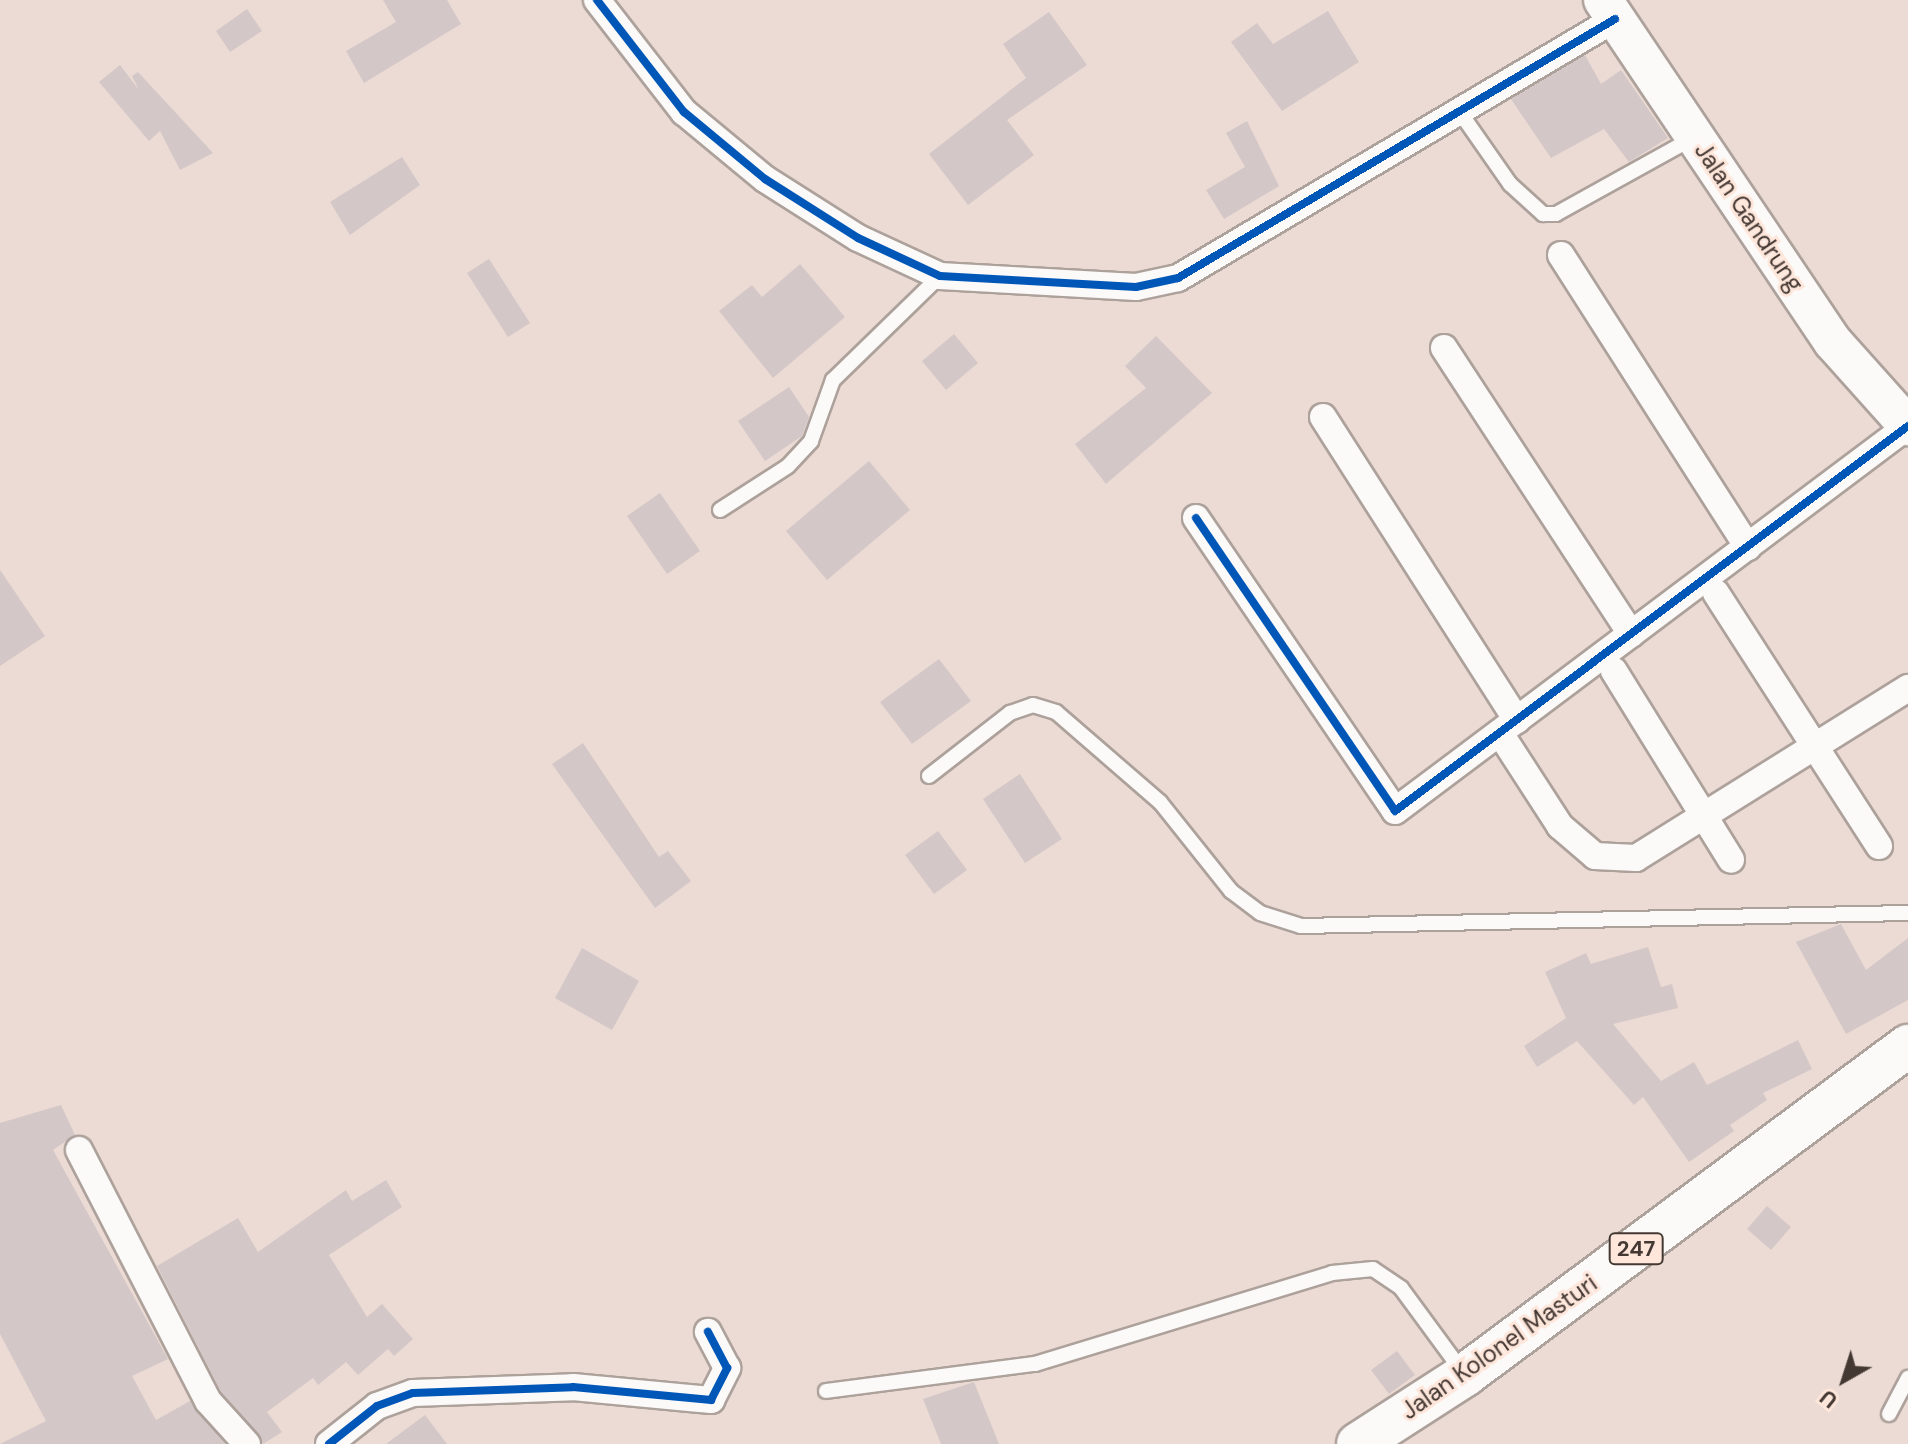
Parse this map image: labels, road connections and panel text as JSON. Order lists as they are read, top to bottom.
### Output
{
  "streets": {
    "main road": ["247", "Jalan Kolonel Masturi"],
    "street": ["Jalan Gandrung"]
  },
  "north": "bottom left"
}
